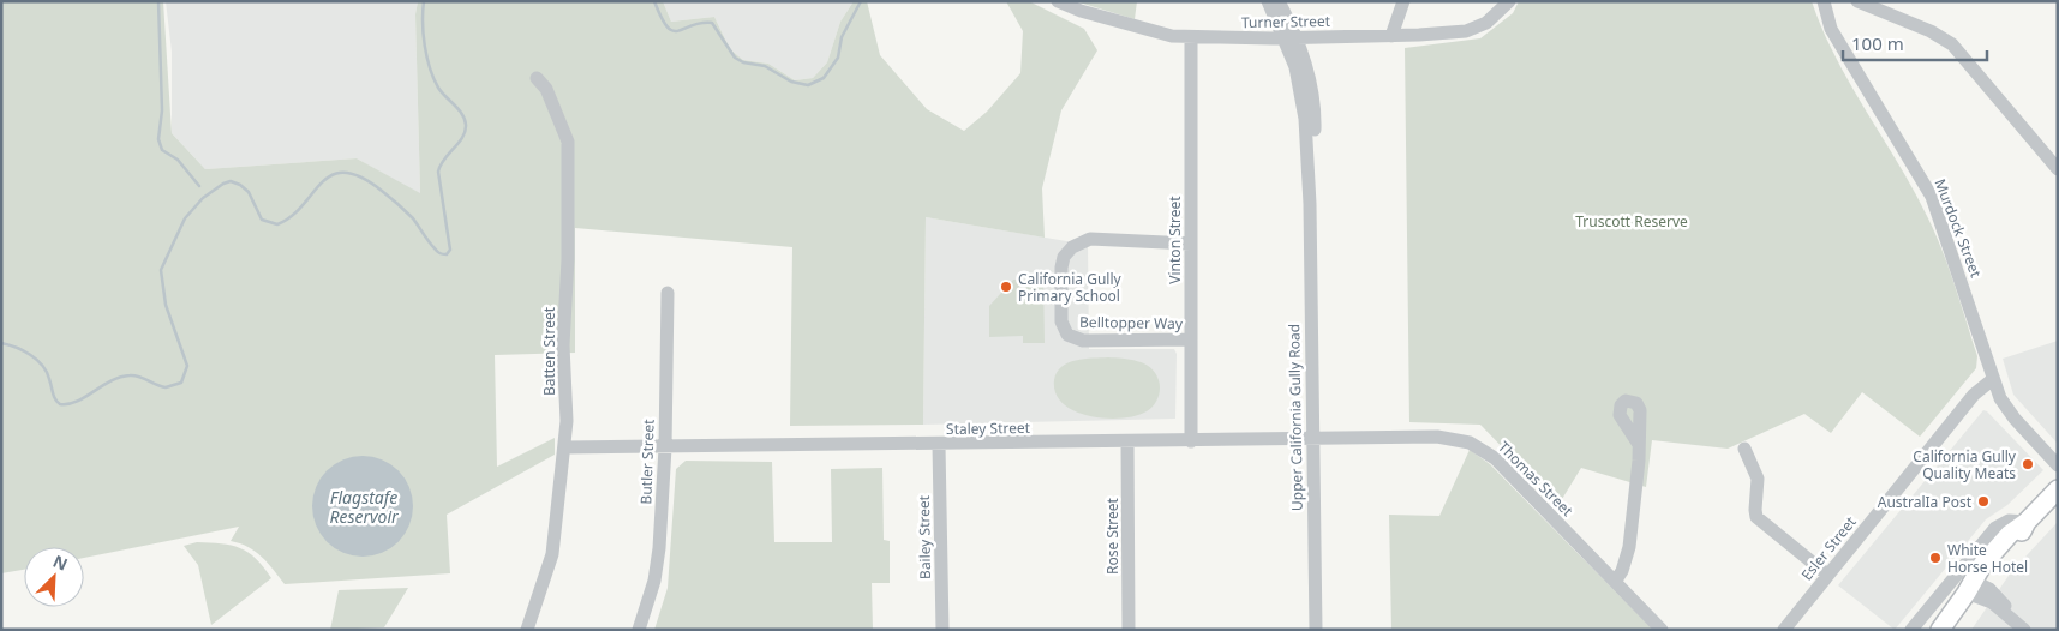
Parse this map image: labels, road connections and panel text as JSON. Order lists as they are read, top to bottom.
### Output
{
  "streets": {
    "street": [
      "Turner Street",
      "Murdock Street",
      "Vinton Street",
      "Belltopper Way",
      "Batten Street",
      "Upper California Gully Road",
      "Staley Street",
      "Butler Street",
      "Thomas Street",
      "Rose Street",
      "Bailey Street",
      "Esler Street"
    ]
  },
  "crossings": [
    ["Turner Street", "Vinton Street"],
    ["Turner Street", "Upper California Gully Road"],
    ["Murdock Street", "Esler Street"],
    ["Vinton Street", "Belltopper Way"],
    ["Vinton Street", "Staley Street"],
    ["Batten Street", "Staley Street"],
    ["Upper California Gully Road", "Staley Street"],
    ["Upper California Gully Road", "Thomas Street"],
    ["Staley Street", "Butler Street"],
    ["Staley Street", "Thomas Street"],
    ["Staley Street", "Rose Street"],
    ["Staley Street", "Bailey Street"]
  ],
  "water": ["Flagstafe Reservoir"],
  "parks": ["Truscott Reserve"],
  "places": [
    "California Gully Primary School",
    "California Gully Quality Meats",
    "AustralIa Post",
    "White Horse Hotel"
  ],
  "scale_bar": "100 m",
  "north": "top right"
}
